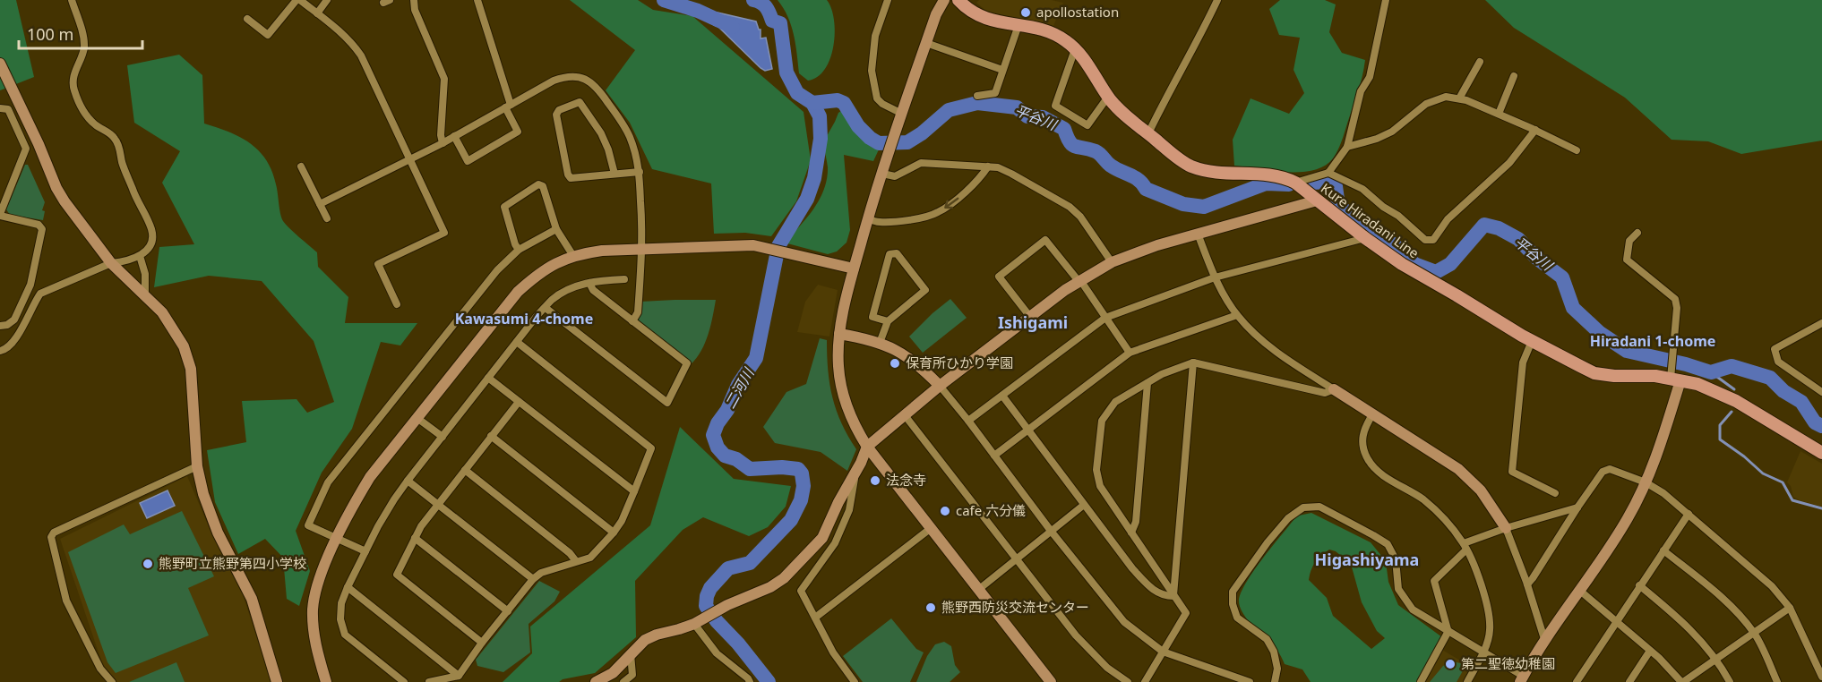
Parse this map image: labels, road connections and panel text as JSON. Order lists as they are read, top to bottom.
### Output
{
  "streets": {
    "main road": ["Kure Hiradani Line"]
  },
  "districts": [
    "Kawasumi 4-chome",
    "Ishigami",
    "Hiradani 1-chome",
    "Higashiyama"
  ],
  "water": ["平谷川", "二河川"],
  "places": [
    "apollostation",
    "保育所ひかり学園",
    "法念寺",
    "cafe 六分儀",
    "熊野町立熊野第四小学校",
    "熊野西防災交流センター",
    "第二聖徳幼稚園"
  ],
  "scale_bar": "100 m"
}
